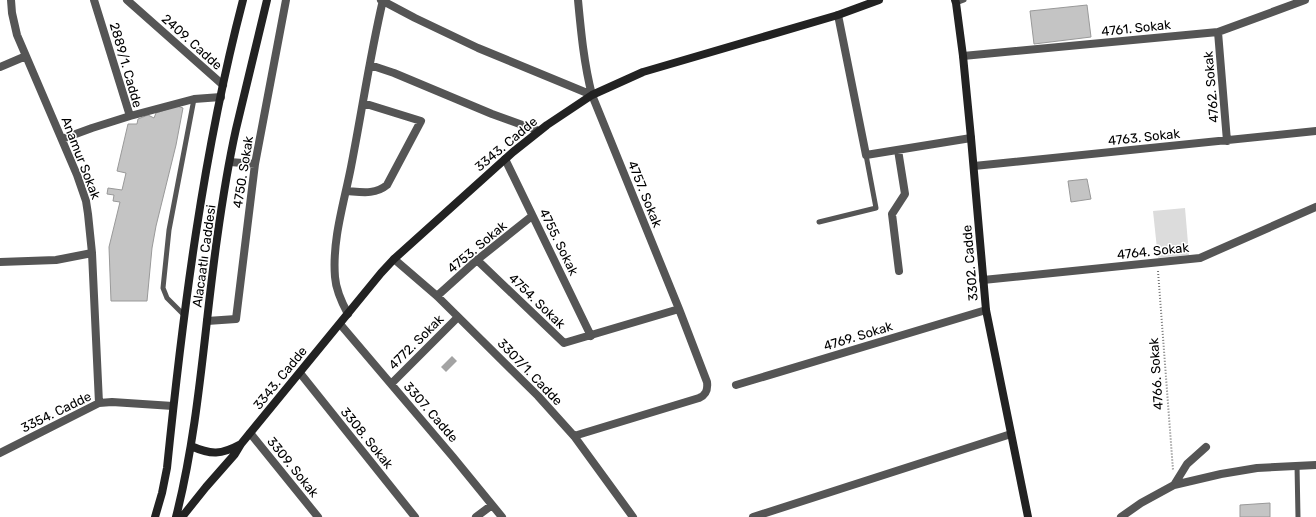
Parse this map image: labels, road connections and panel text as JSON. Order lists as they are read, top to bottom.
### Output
{
  "streets": {
    "street": [
      "4761. Sokak",
      "2409. Cadde",
      "2889/1. Cadde",
      "4762. Sokak",
      "4763. Sokak",
      "3343. Cadde",
      "Anamur Sokak",
      "4750. Sokak",
      "4757. Sokak",
      "4755. Sokak",
      "4753. Sokak",
      "4764. Sokak",
      "Alacaatlı Caddesi",
      "3302. Cadde",
      "4754. Sokak",
      "4769. Sokak",
      "4772. Sokak",
      "3307/1. Cadde",
      "3354. Cadde",
      "3307. Cadde",
      "3308. Sokak",
      "3309. Sokak"
    ],
    "path": ["4766. Sokak"]
  },
  "crossings": [
    ["4761. Sokak", "4762. Sokak"],
    ["4761. Sokak", "3302. Cadde"],
    ["2409. Cadde", "Alacaatlı Caddesi"],
    ["2889/1. Cadde", "Anamur Sokak"],
    ["4762. Sokak", "4763. Sokak"],
    ["4763. Sokak", "3302. Cadde"],
    ["3343. Cadde", "4757. Sokak"],
    ["3343. Cadde", "4755. Sokak"],
    ["3343. Cadde", "Alacaatlı Caddesi"],
    ["3343. Cadde", "3307/1. Cadde"],
    ["3343. Cadde", "3307. Cadde"],
    ["3343. Cadde", "3308. Sokak"],
    ["3343. Cadde", "3309. Sokak"],
    ["Anamur Sokak", "3354. Cadde"],
    ["4750. Sokak", "Alacaatlı Caddesi"],
    ["4757. Sokak", "4754. Sokak"],
    ["4757. Sokak", "3307/1. Cadde"],
    ["4755. Sokak", "4753. Sokak"],
    ["4755. Sokak", "4754. Sokak"],
    ["4753. Sokak", "4754. Sokak"],
    ["4753. Sokak", "3307/1. Cadde"],
    ["4764. Sokak", "3302. Cadde"],
    ["4764. Sokak", "4766. Sokak"],
    ["Alacaatlı Caddesi", "3354. Cadde"],
    ["3302. Cadde", "4769. Sokak"],
    ["4772. Sokak", "3307/1. Cadde"],
    ["4772. Sokak", "3307. Cadde"]
  ]
}
